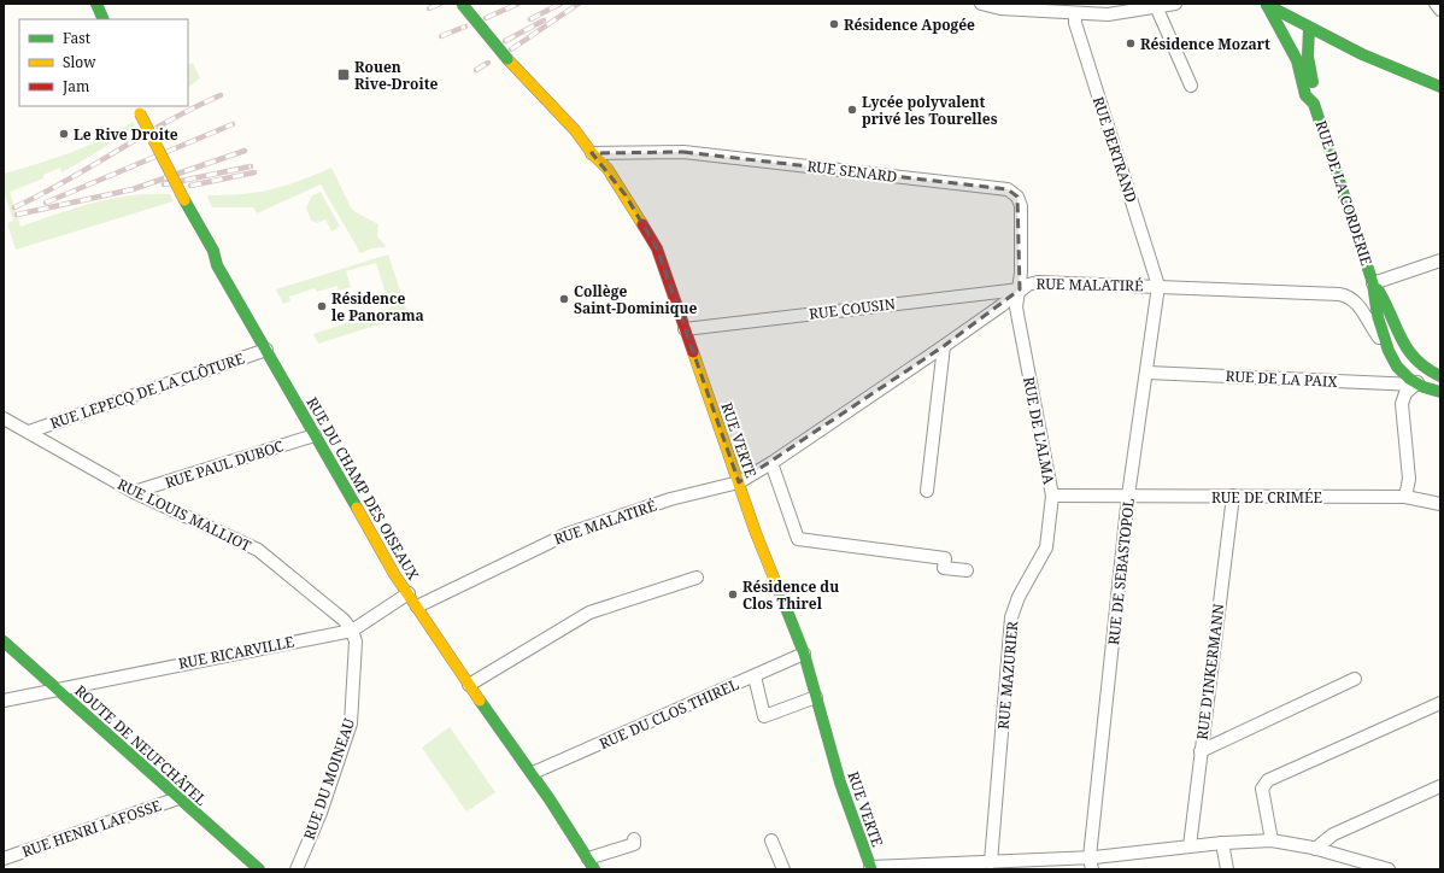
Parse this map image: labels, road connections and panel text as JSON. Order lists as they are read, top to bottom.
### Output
{
  "streets": {
    "street": [
      "RUE BERTRAND",
      "RUE SENARD",
      "RUE DE LA CORDERIE",
      "RUE MALATIRÉ",
      "RUE COUSIN",
      "RUE DE LA PAIX",
      "RUE LEPECQ DE LA CLÔTURE",
      "RUE DE L'ALMA",
      "RUE VERTE",
      "RUE PAUL DUBOC",
      "RUE DU CHAMP DES OISEAUX",
      "RUE DE CRIMÉE",
      "RUE LOUIS MALLIOT",
      "RUE DE SEBASTOPOL",
      "RUE RICARVILLE",
      "RUE D'INKERMANN",
      "RUE MAZURIER",
      "RUE DU CLOS THIREL",
      "ROUTE DE NEUFCHÂTEL",
      "RUE DU MOINEAU",
      "RUE HENRI LAFOSSE"
    ]
  },
  "crossings": [
    ["RUE BERTRAND", "RUE MALATIRÉ"],
    ["RUE BERTRAND", "RUE DE SEBASTOPOL"],
    ["RUE SENARD", "RUE MALATIRÉ"],
    ["RUE SENARD", "RUE COUSIN"],
    ["RUE SENARD", "RUE DE L'ALMA"],
    ["RUE SENARD", "RUE VERTE"],
    ["RUE DE LA CORDERIE", "RUE MALATIRÉ"],
    ["RUE DE LA CORDERIE", "RUE DE LA PAIX"],
    ["RUE MALATIRÉ", "RUE COUSIN"],
    ["RUE MALATIRÉ", "RUE DE L'ALMA"],
    ["RUE MALATIRÉ", "RUE VERTE"],
    ["RUE MALATIRÉ", "RUE DU CHAMP DES OISEAUX"],
    ["RUE MALATIRÉ", "RUE DE SEBASTOPOL"],
    ["RUE COUSIN", "RUE DE L'ALMA"],
    ["RUE COUSIN", "RUE VERTE"],
    ["RUE DE LA PAIX", "RUE DE SEBASTOPOL"],
    ["RUE LEPECQ DE LA CLÔTURE", "RUE DU CHAMP DES OISEAUX"],
    ["RUE LEPECQ DE LA CLÔTURE", "RUE LOUIS MALLIOT"],
    ["RUE DE L'ALMA", "RUE DE CRIMÉE"],
    ["RUE DE L'ALMA", "RUE DE SEBASTOPOL"],
    ["RUE DE L'ALMA", "RUE MAZURIER"],
    ["RUE VERTE", "RUE DU CLOS THIREL"],
    ["RUE PAUL DUBOC", "RUE DU CHAMP DES OISEAUX"],
    ["RUE PAUL DUBOC", "RUE LOUIS MALLIOT"],
    ["RUE DU CHAMP DES OISEAUX", "RUE RICARVILLE"],
    ["RUE DU CHAMP DES OISEAUX", "RUE DU CLOS THIREL"],
    ["RUE DE CRIMÉE", "RUE DE SEBASTOPOL"],
    ["RUE DE CRIMÉE", "RUE D'INKERMANN"],
    ["RUE LOUIS MALLIOT", "RUE RICARVILLE"],
    ["RUE LOUIS MALLIOT", "RUE DU MOINEAU"],
    ["RUE RICARVILLE", "ROUTE DE NEUFCHÂTEL"],
    ["RUE RICARVILLE", "RUE DU MOINEAU"],
    ["ROUTE DE NEUFCHÂTEL", "RUE HENRI LAFOSSE"]
  ],
  "places": {
    "other": [
      "Résidence Apogée",
      "Résidence Mozart",
      "Lycée polyvalent privé les Tourelles",
      "Le Rive Droite",
      "Collège Saint-Dominique",
      "Résidence le Panorama",
      "Résidence du Clos Thirel"
    ],
    "transit": ["Rouen Rive-Droite"]
  },
  "legend": ["Fast", "Slow", "Jam"]
}
